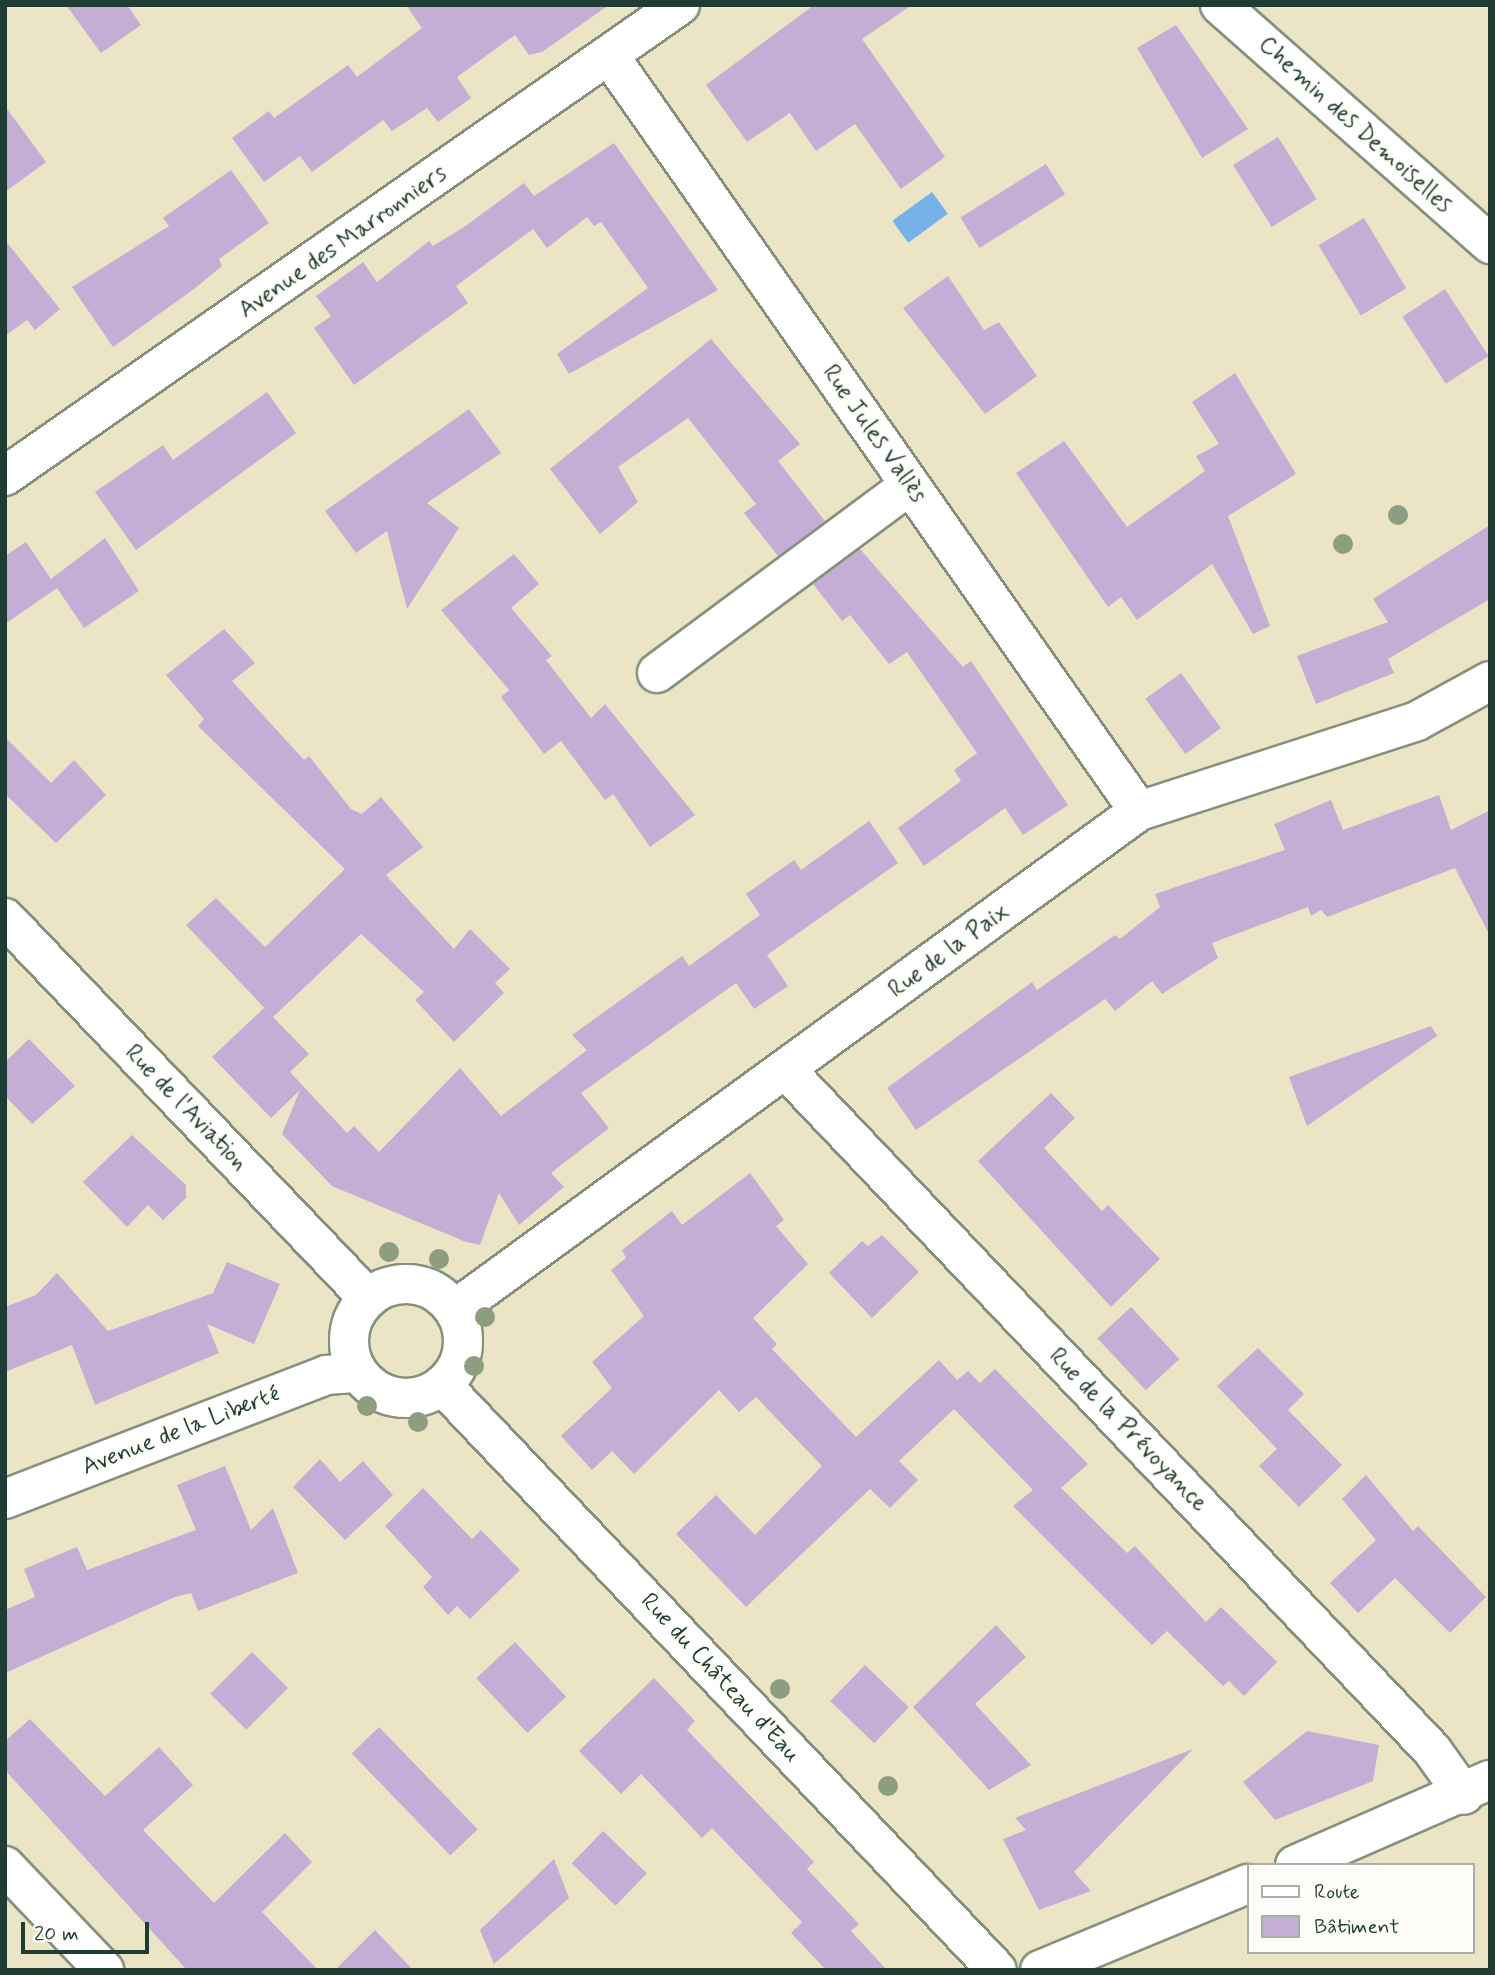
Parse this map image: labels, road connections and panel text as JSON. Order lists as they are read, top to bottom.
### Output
{
  "streets": {
    "street": [
      "Chemin des Demoiselles",
      "Avenue des Marronniers",
      "Rue Jules Vallès",
      "Rue de la Paix",
      "Rue de l'Aviation",
      "Rue de la Prévoyance",
      "Avenue de la Liberté",
      "Rue du Château d'Eau"
    ]
  },
  "crossings": [
    ["Avenue des Marronniers", "Rue Jules Vallès"],
    ["Rue Jules Vallès", "Rue de la Paix"],
    ["Rue de la Paix", "Rue de l'Aviation"],
    ["Rue de la Paix", "Rue de la Prévoyance"],
    ["Rue de la Paix", "Avenue de la Liberté"],
    ["Rue de la Paix", "Rue du Château d'Eau"],
    ["Rue de l'Aviation", "Avenue de la Liberté"],
    ["Rue de l'Aviation", "Rue du Château d'Eau"],
    ["Avenue de la Liberté", "Rue du Château d'Eau"]
  ],
  "legend": ["Route", "Bâtiment"],
  "scale_bar": "20 m"
}
